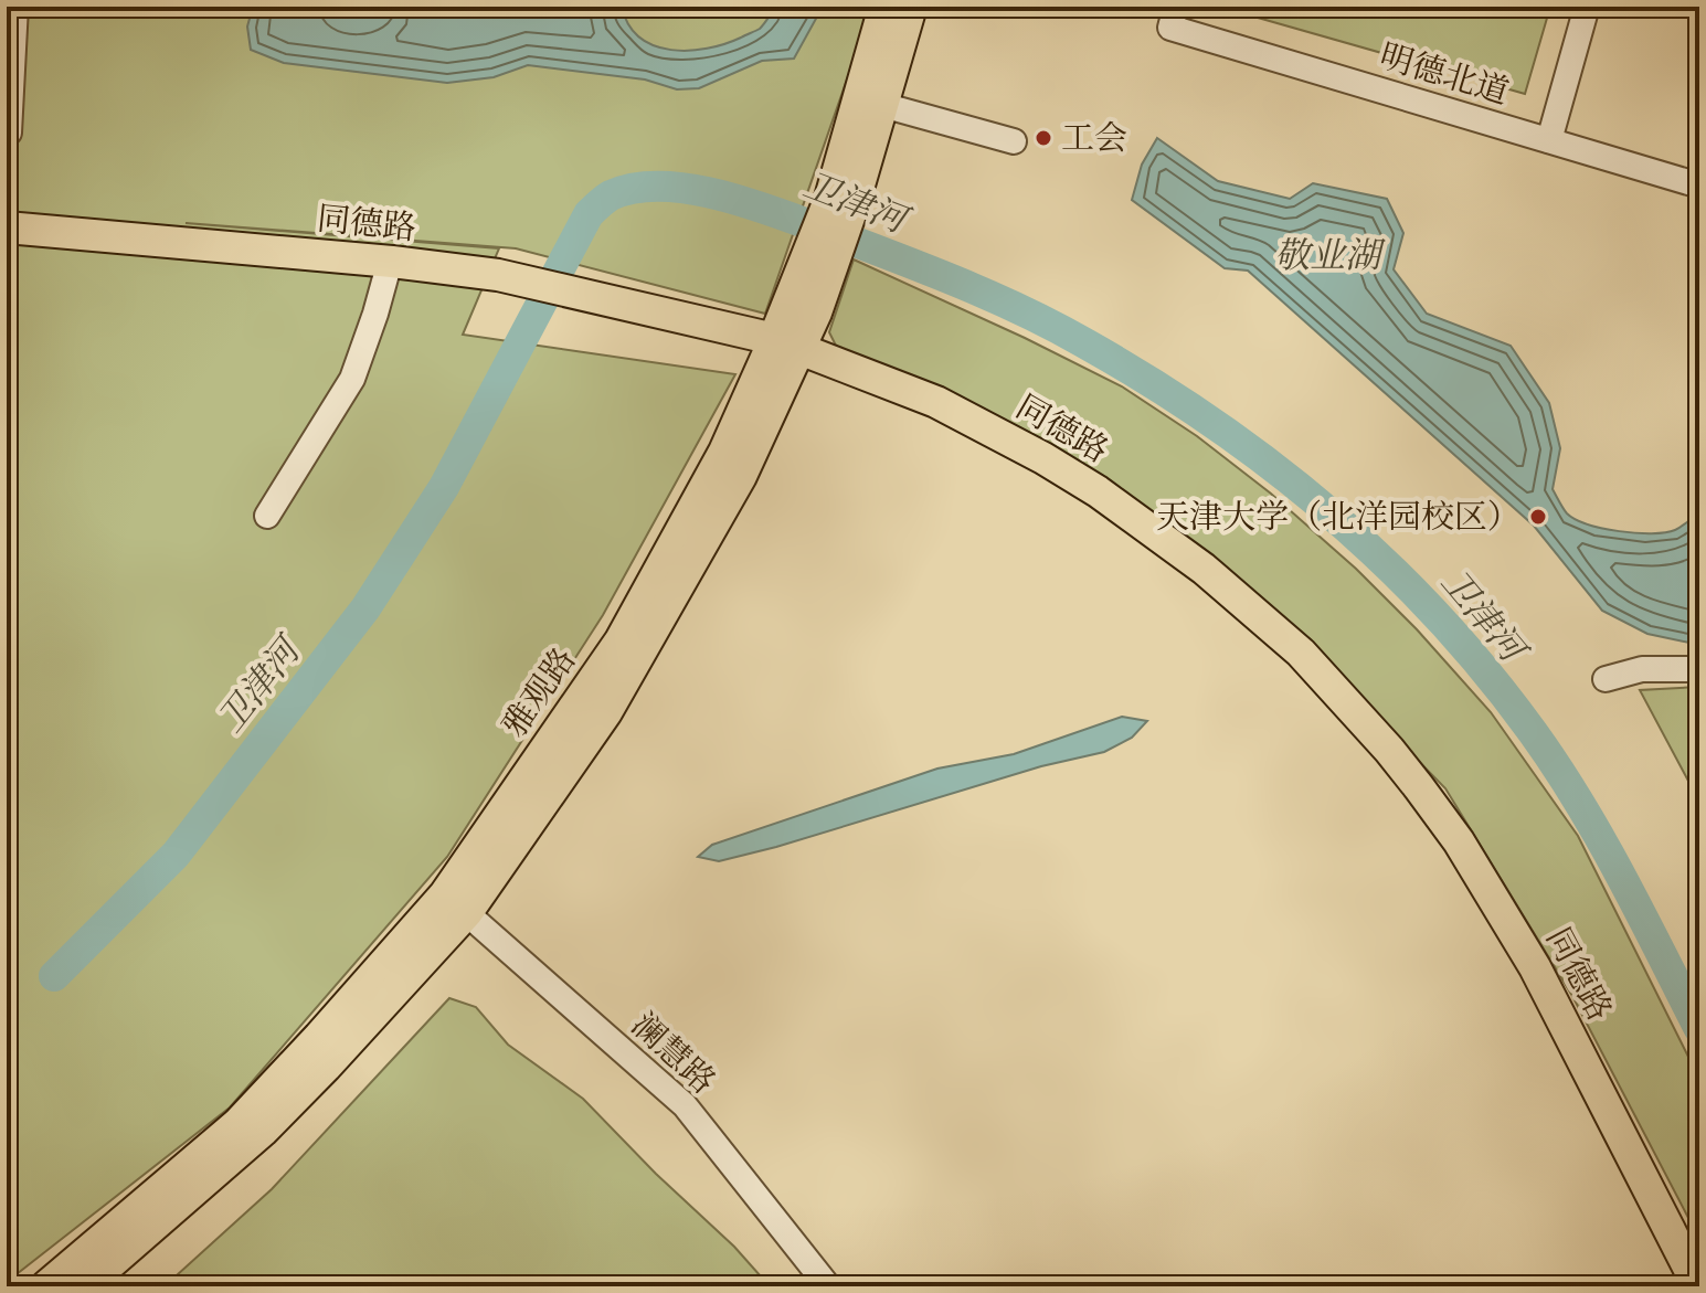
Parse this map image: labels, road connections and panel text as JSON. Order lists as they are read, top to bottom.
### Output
{
  "streets": {
    "main road": ["同德路", "雅观路"],
    "street": ["明德北道", "澜慧路"]
  },
  "crossings": [
    ["同德路", "雅观路"],
    ["雅观路", "澜慧路"]
  ],
  "water": ["卫津河", "敬业湖"],
  "places": ["工会", "天津大学（北洋园校区）"]
}
